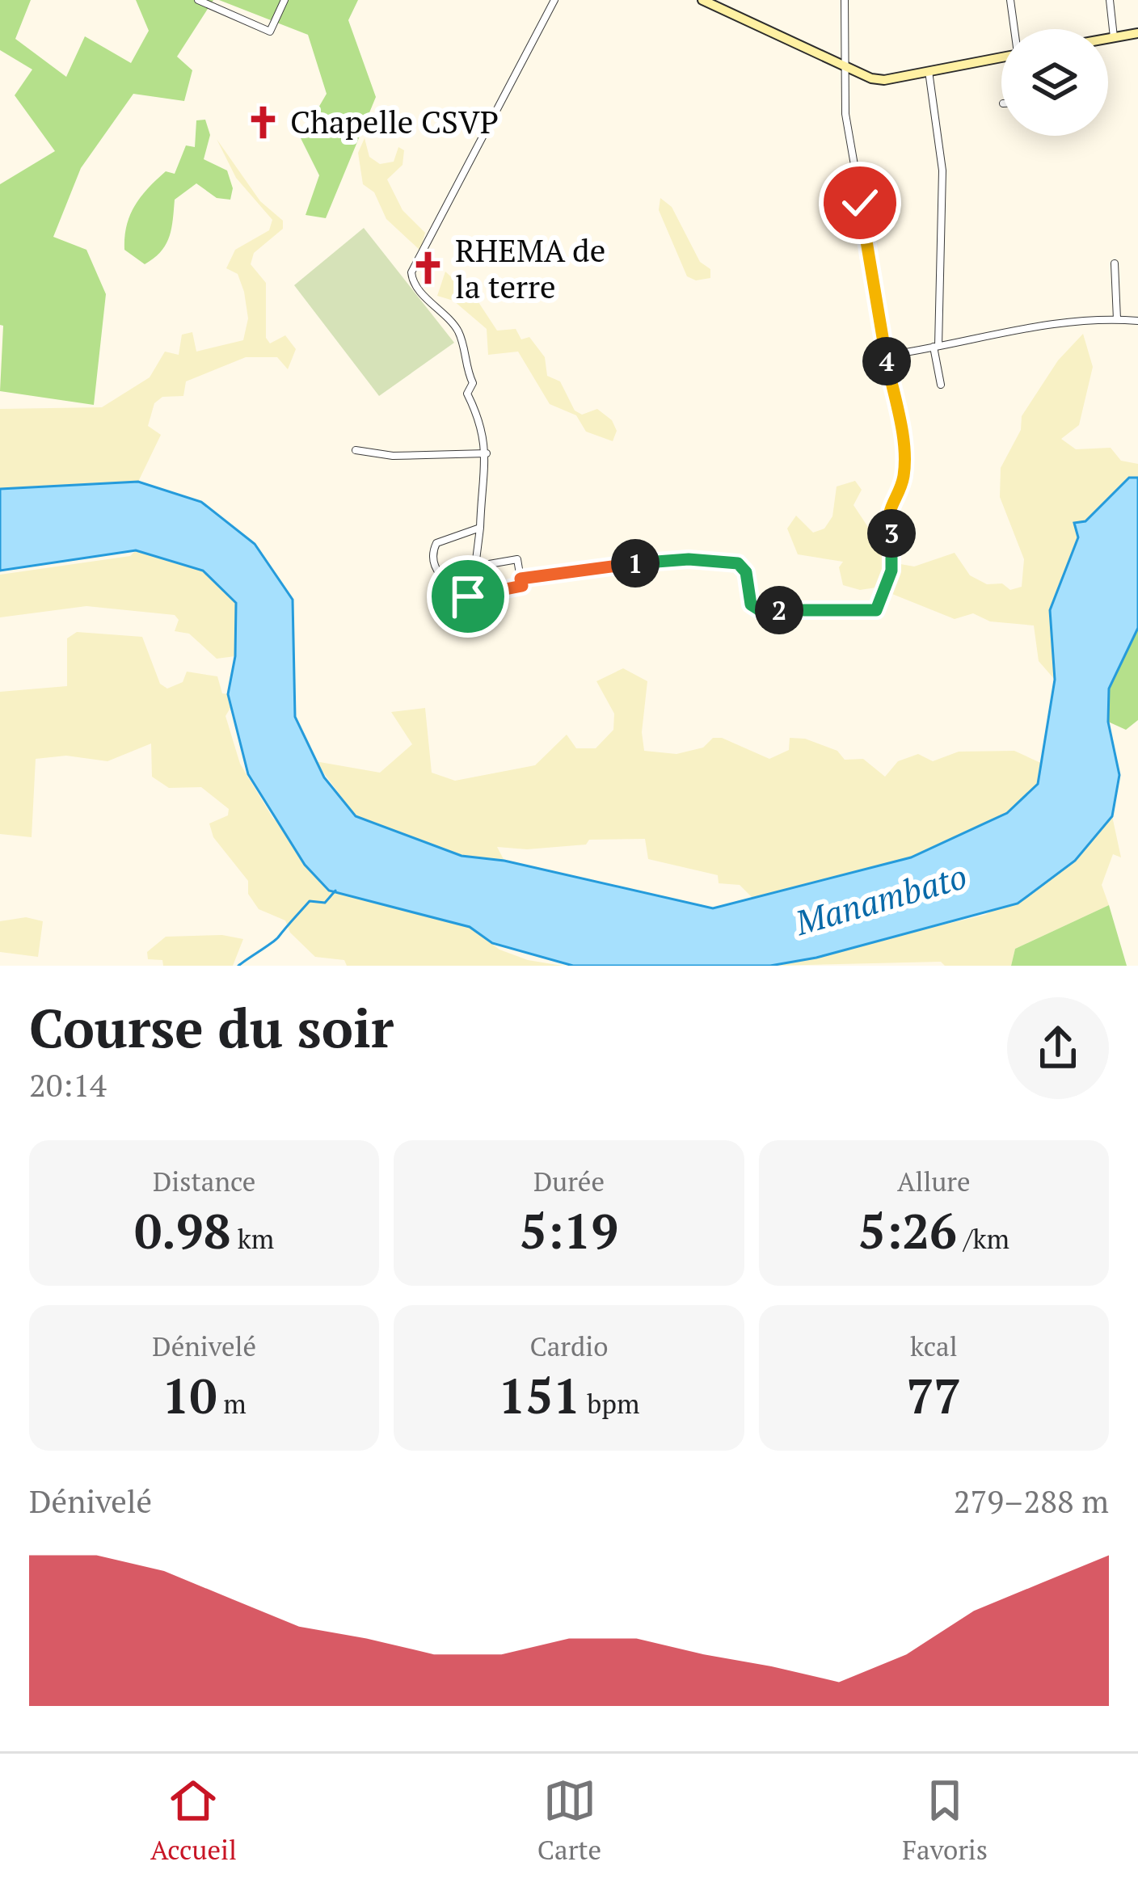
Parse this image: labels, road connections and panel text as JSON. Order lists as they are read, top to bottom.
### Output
{
  "water": ["Manambato"],
  "places": {
    "church": ["Chapelle CSVP", "RHEMA de la terre"]
  },
  "page": {
    "pins": [
      "4",
      "3",
      "1",
      "2"
    ],
    "heading": ["Course du soir", "20:14"],
    "stats": [
      ["Distance", "0.98 km"],
      ["Durée", "5:19"],
      ["Allure", "5:26 /km"],
      ["Dénivelé", "10 m"],
      ["Cardio", "151 bpm"],
      ["kcal", "77"]
    ],
    "chart": ["Dénivelé", "279–288 m"],
    "tabs": ["Accueil", "Carte", "Favoris"]
  }
}
